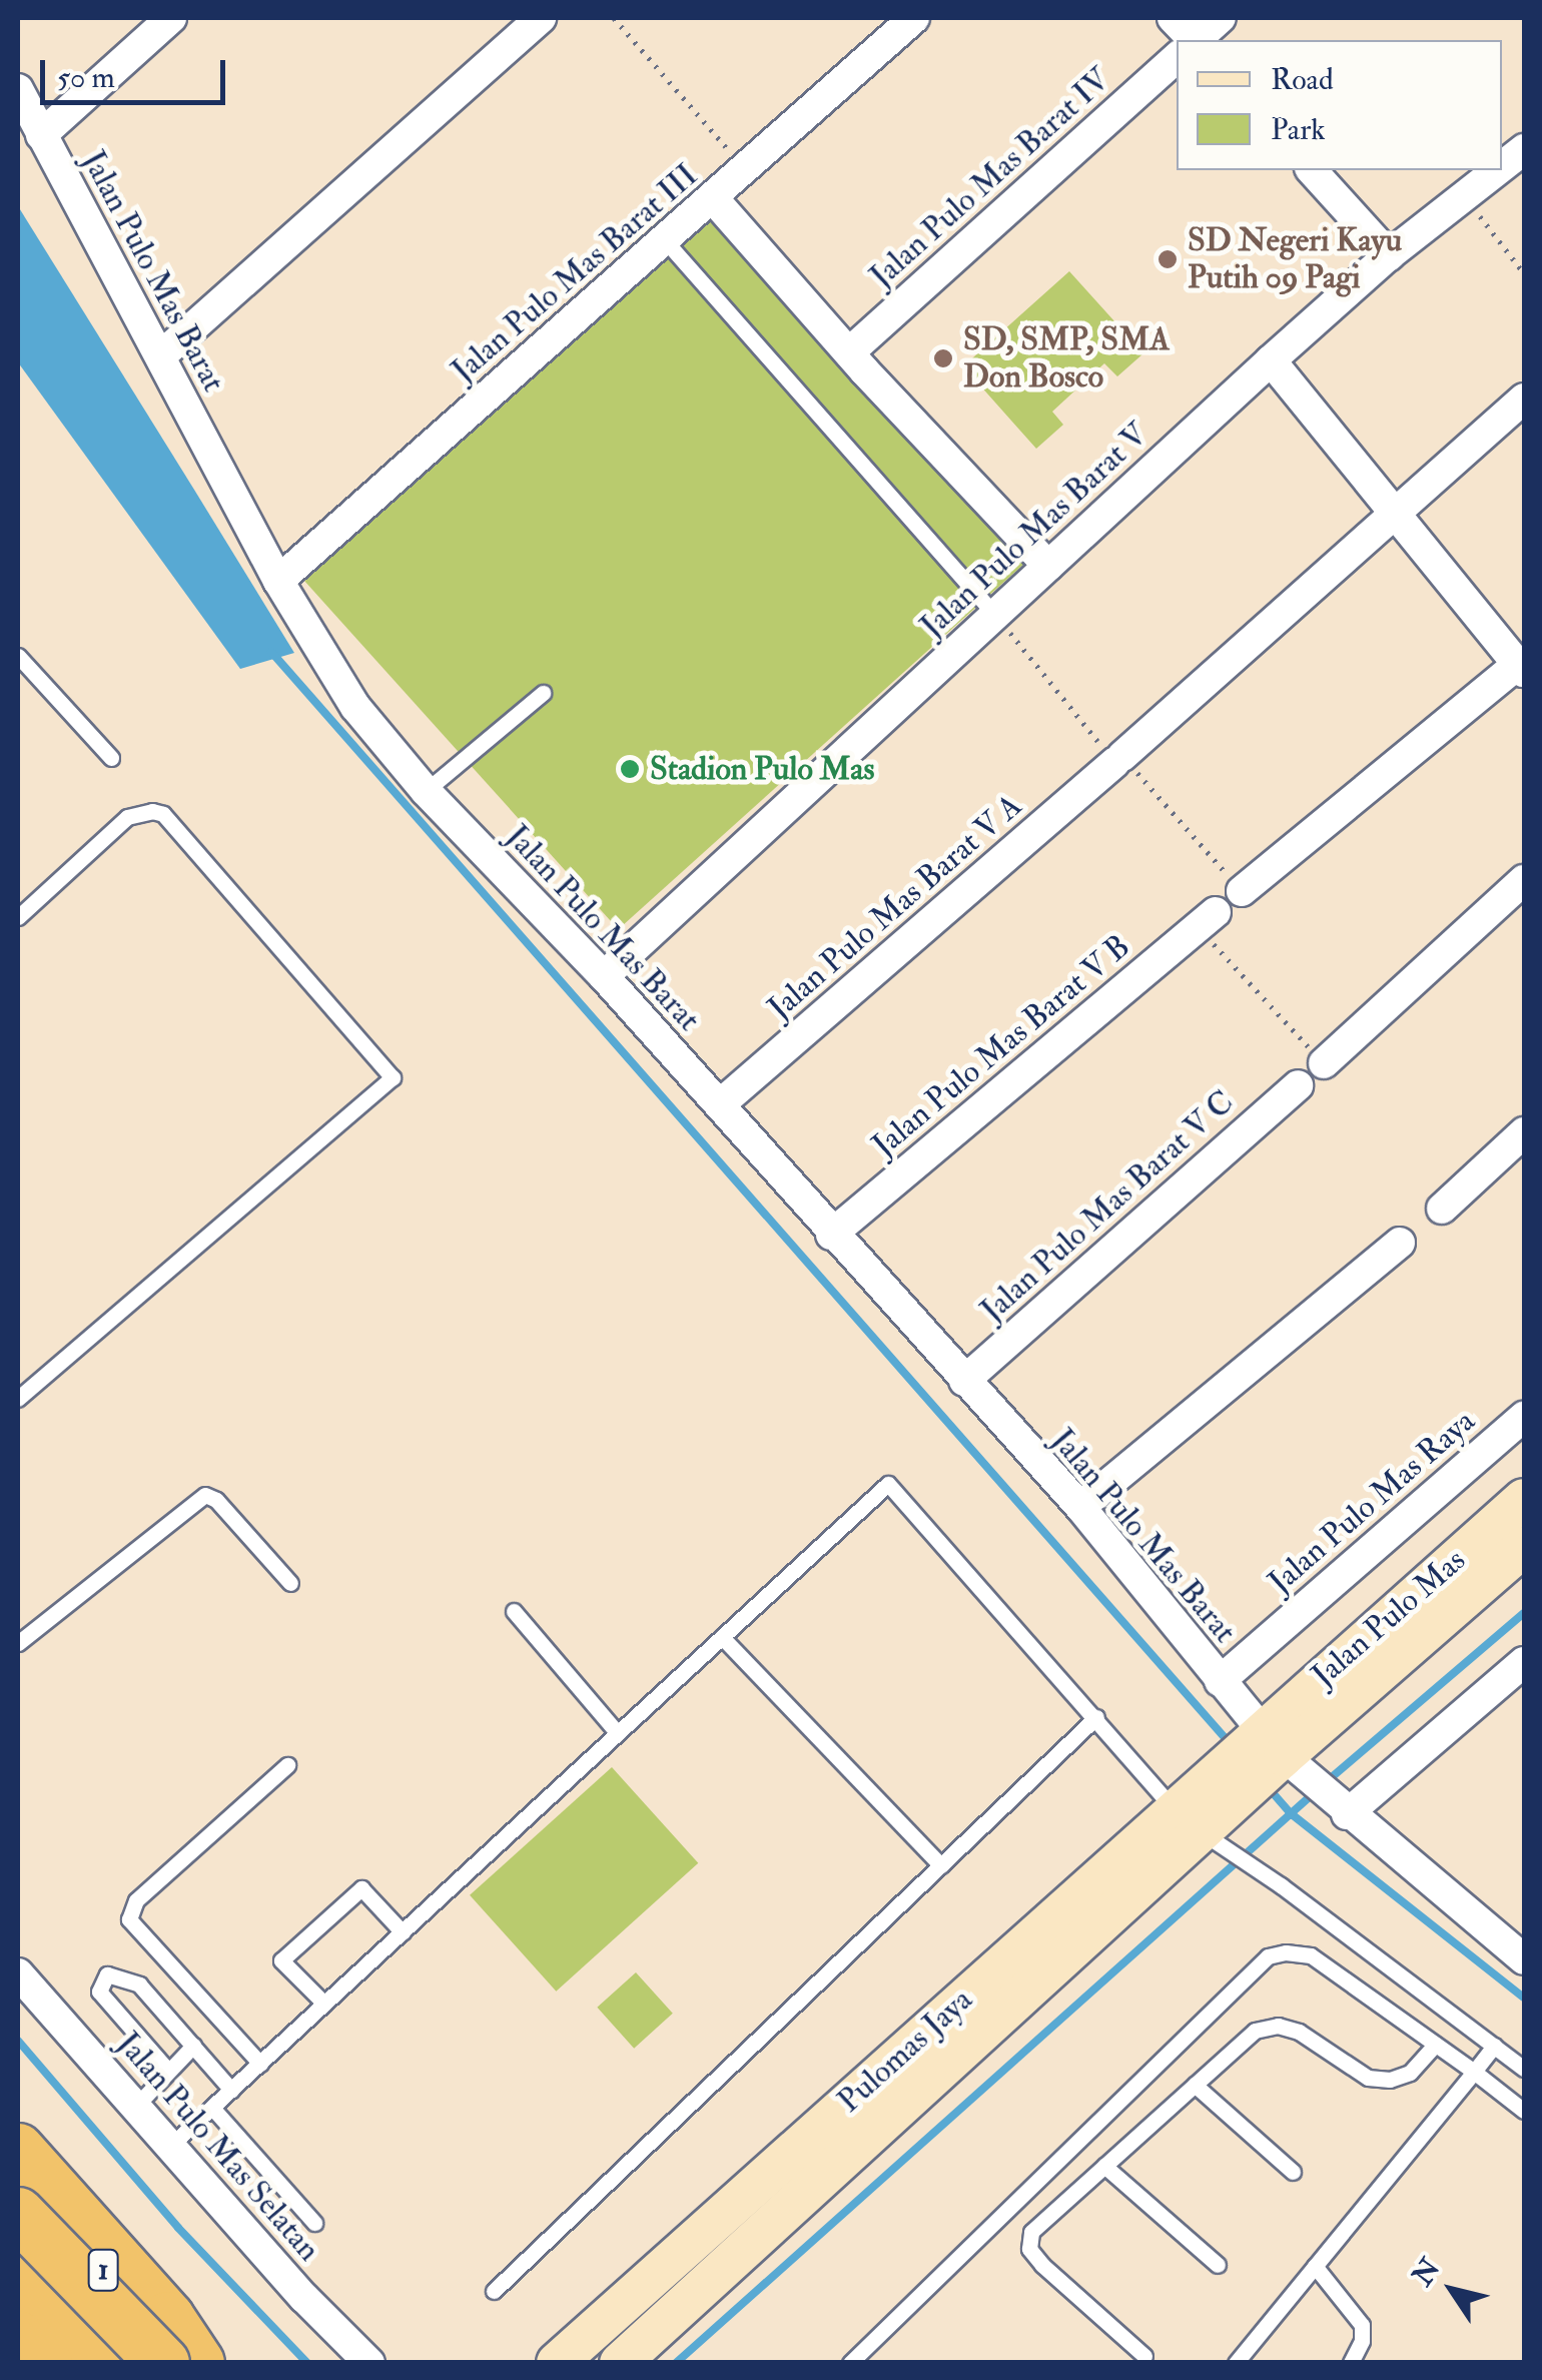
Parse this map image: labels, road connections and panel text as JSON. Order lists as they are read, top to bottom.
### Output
{
  "streets": {
    "highway": ["1"],
    "street": [
      "Jalan Pulo Mas Barat IV",
      "Jalan Pulo Mas Barat",
      "Jalan Pulo Mas Barat III",
      "Jalan Pulo Mas Barat V",
      "Jalan Pulo Mas Barat V A",
      "Jalan Pulo Mas Barat V B",
      "Jalan Pulo Mas Barat V C",
      "Jalan Pulo Mas Raya",
      "Jalan Pulo Mas",
      "Pulomas Jaya",
      "Jalan Pulo Mas Selatan"
    ]
  },
  "crossings": [
    ["Jalan Pulo Mas Barat", "Jalan Pulo Mas Barat III"],
    ["Jalan Pulo Mas Barat", "Jalan Pulo Mas Barat V"],
    ["Jalan Pulo Mas Barat", "Jalan Pulo Mas Barat V A"],
    ["Jalan Pulo Mas Barat", "Jalan Pulo Mas Barat V B"],
    ["Jalan Pulo Mas Barat", "Jalan Pulo Mas Barat V C"],
    ["Jalan Pulo Mas Barat", "Jalan Pulo Mas Raya"],
    ["Jalan Pulo Mas Barat", "Jalan Pulo Mas"],
    ["Jalan Pulo Mas Barat", "Pulomas Jaya"],
    ["Jalan Pulo Mas Raya", "Jalan Pulo Mas"],
    ["Jalan Pulo Mas Raya", "Pulomas Jaya"],
    ["Jalan Pulo Mas", "Pulomas Jaya"]
  ],
  "places": ["SD Negeri Kayu Putih 09 Pagi", "SD, SMP, SMA Don Bosco", "Stadion Pulo Mas"],
  "legend": ["Road", "Park"],
  "scale_bar": "50 m",
  "north": "top left"
}
